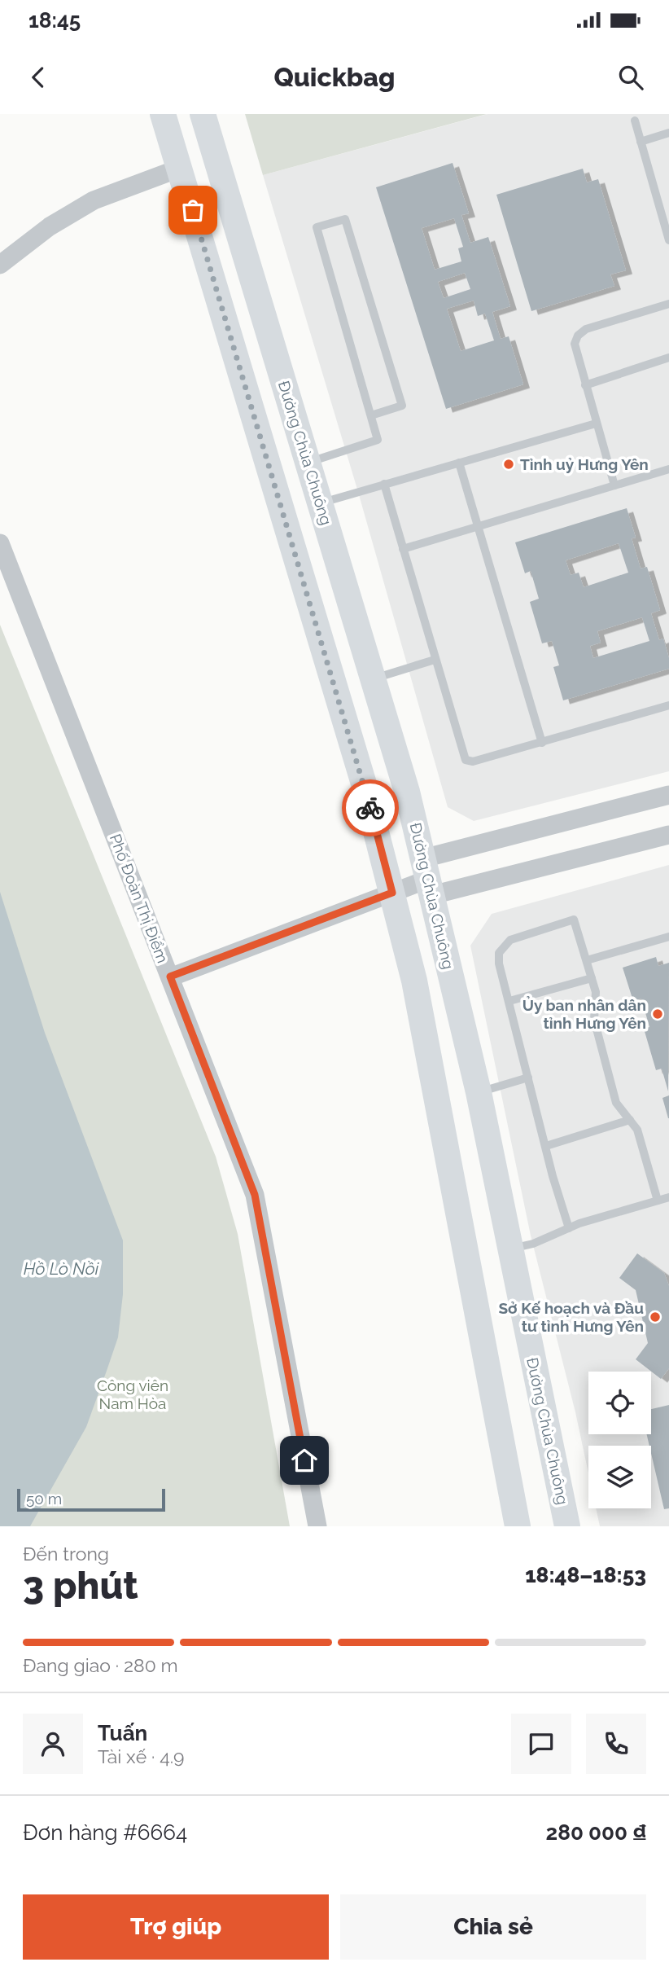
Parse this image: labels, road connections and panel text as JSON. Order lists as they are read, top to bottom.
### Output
{
  "streets": {
    "main road": ["Đường Chùa Chuông"],
    "street": ["Phố Đoàn Thị Điểm"]
  },
  "water": ["Hồ Lò Nồi"],
  "parks": ["Công viên Nam Hòa"],
  "places": ["Tỉnh uỷ Hưng Yên", "Ủy ban nhân dân tỉnh Hưng Yên", "Sở Kế hoạch và Đầu tư tỉnh Hưng Yên"],
  "scale_bar": "50 m",
  "page": {
    "status": "18:45",
    "header": "Quickbag",
    "scale": "50 m",
    "heading": ["3 phút", "Đến trong", "18:48–18:53"],
    "panel": [
      "Tuấn",
      "Tài xế · 4.9",
      "Đơn hàng #6664",
      "280 000 ₫"
    ],
    "bar": "Đang giao · 280 m",
    "buttons": ["Trợ giúp", "Chia sẻ"]
  }
}
